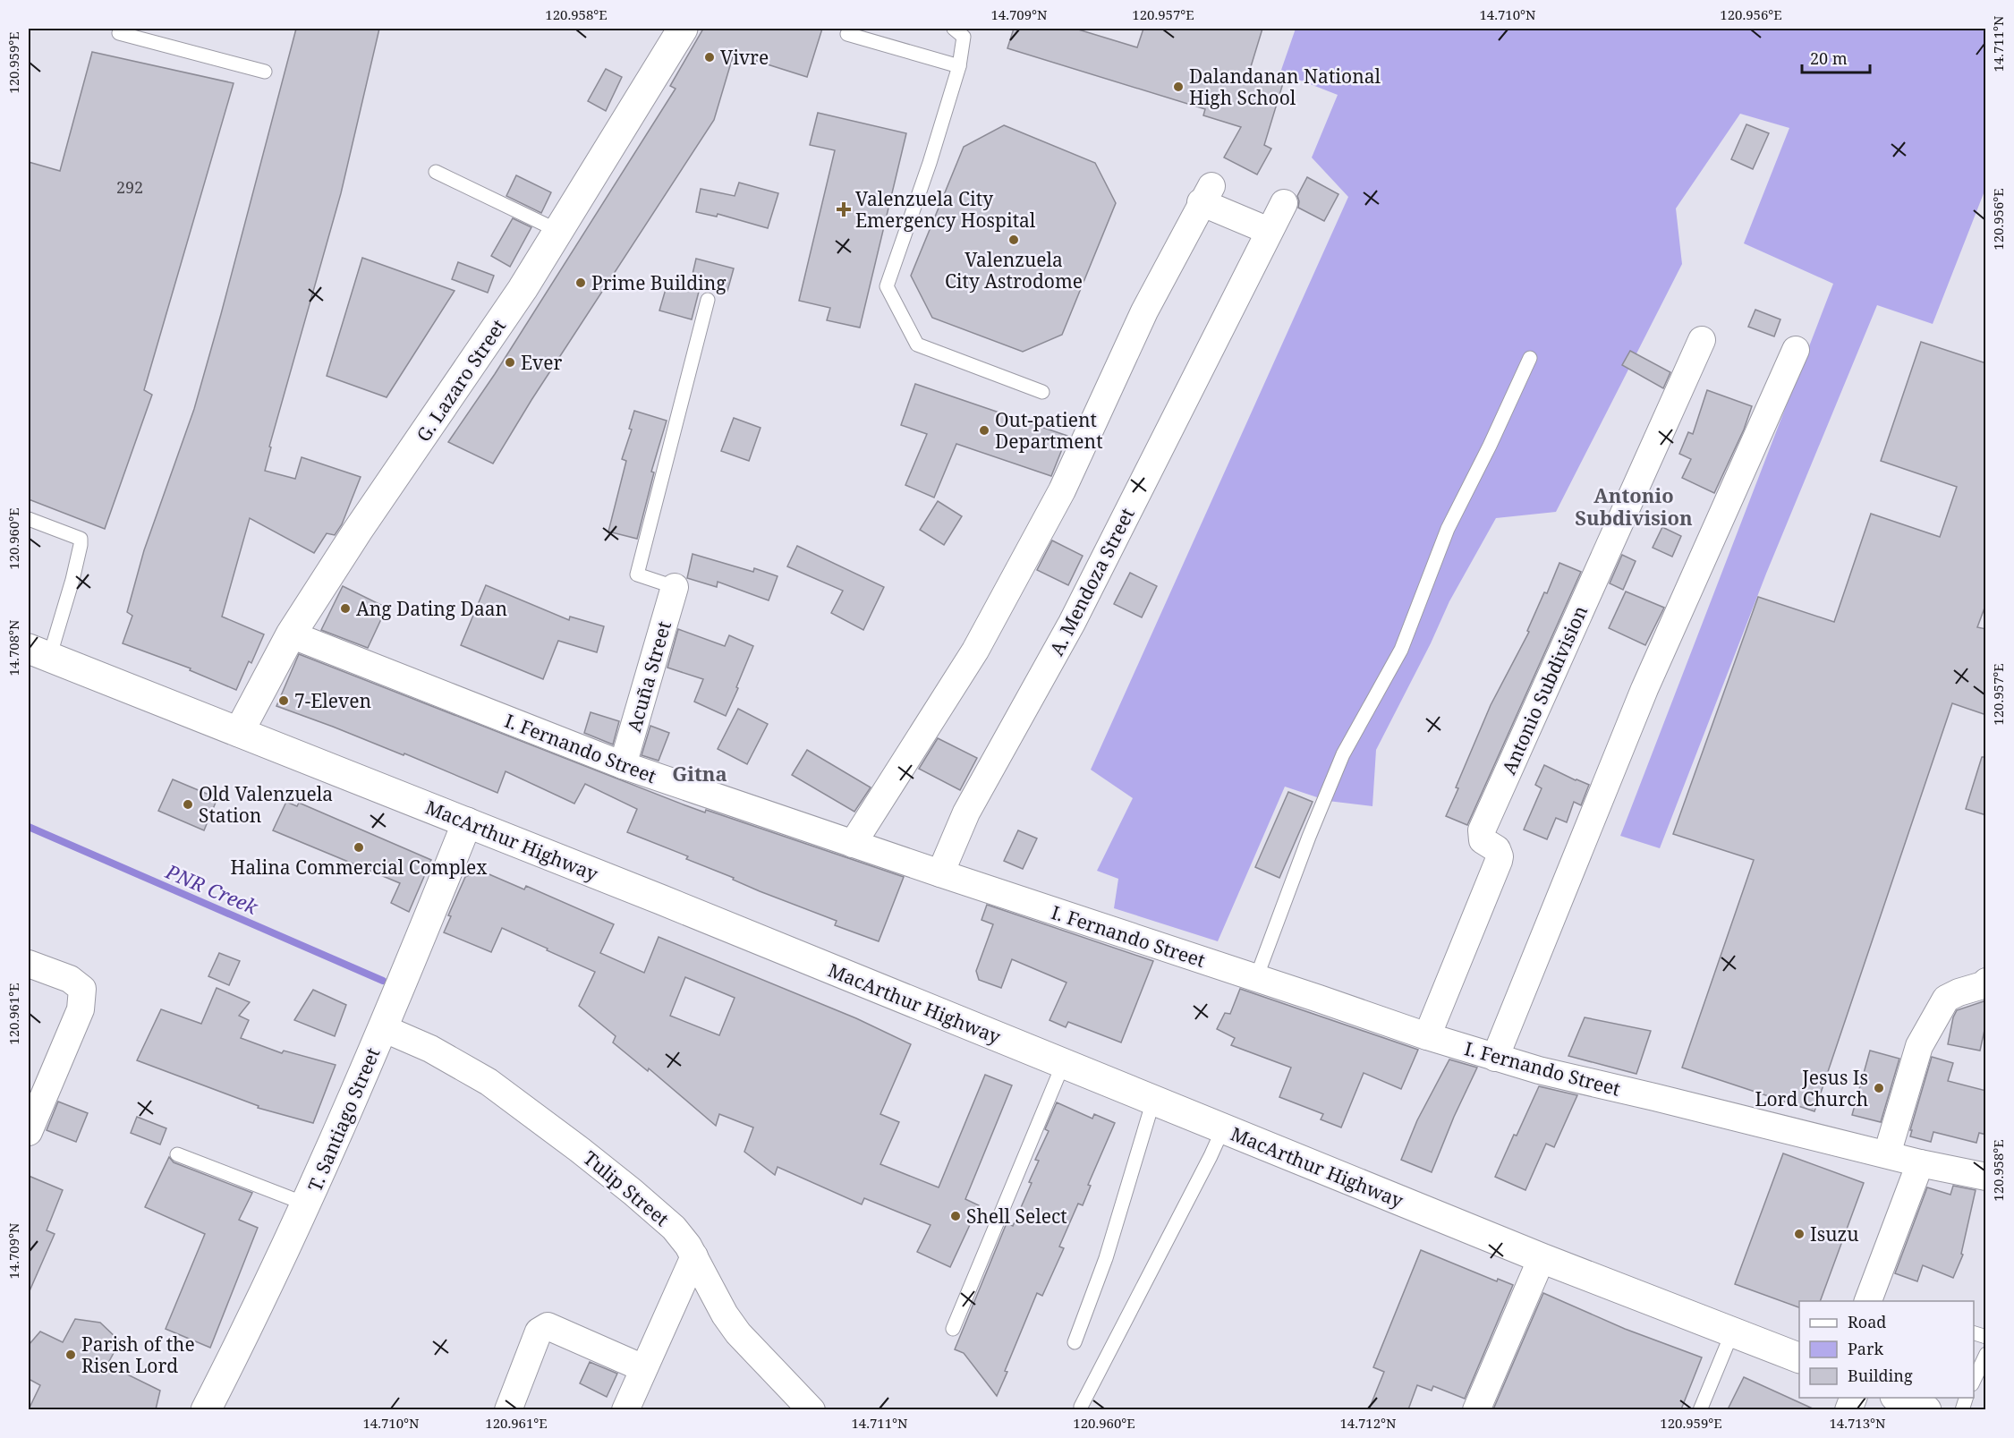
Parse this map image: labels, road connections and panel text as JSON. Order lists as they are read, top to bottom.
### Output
{
  "streets": {
    "main road": ["G. Lazaro Street", "MacArthur Highway", "T. Santiago Street"],
    "street": [
      "A. Mendoza Street",
      "Acuña Street",
      "Antonio Subdivision",
      "I. Fernando Street",
      "Tulip Street"
    ]
  },
  "crossings": [
    ["G. Lazaro Street", "I. Fernando Street"],
    ["G. Lazaro Street", "MacArthur Highway"],
    ["A. Mendoza Street", "I. Fernando Street"],
    ["Acuña Street", "I. Fernando Street"],
    ["Antonio Subdivision", "I. Fernando Street"],
    ["MacArthur Highway", "T. Santiago Street"],
    ["T. Santiago Street", "Tulip Street"]
  ],
  "districts": ["Antonio Subdivision", "Gitna"],
  "water": ["PNR Creek"],
  "places": {
    "other": [
      "Vivre",
      "Dalandanan National High School",
      "Valenzuela City Astrodome",
      "Prime Building",
      "Ever",
      "Out-patient Department",
      "Ang Dating Daan",
      "7-Eleven",
      "Old Valenzuela Station",
      "Halina Commercial Complex",
      "Jesus Is Lord Church",
      "Shell Select",
      "Isuzu",
      "Parish of the Risen Lord"
    ],
    "health": ["Valenzuela City Emergency Hospital"]
  },
  "house_numbers": ["292"],
  "legend": ["Road", "Park", "Building"],
  "scale_bar": "20 m",
  "coordinates": [
    "120.958°E",
    "14.709°N",
    "120.957°E",
    "14.710°N",
    "120.956°E",
    "14.711°N",
    "120.959°E",
    "120.960°E",
    "14.708°N",
    "120.961°E",
    "14.712°N",
    "14.713°N"
  ]
}
